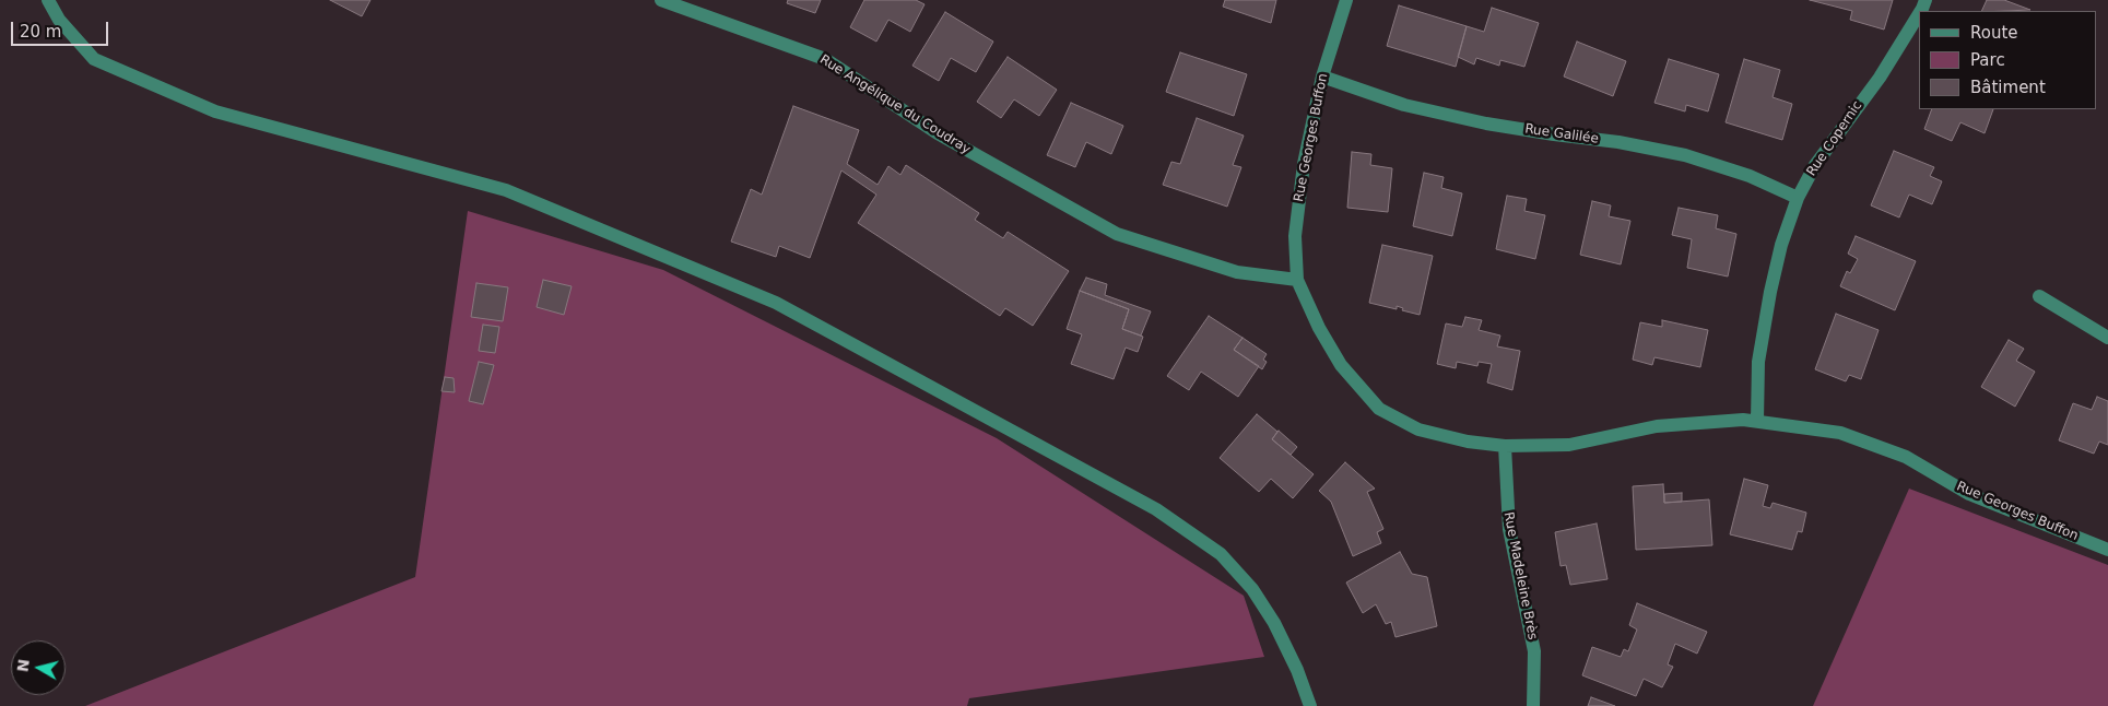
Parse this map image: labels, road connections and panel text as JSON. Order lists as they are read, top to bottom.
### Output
{
  "streets": {
    "street": [
      "Rue Angélique du Coudray",
      "Rue Galilée",
      "Rue Georges Buffon",
      "Rue Copernic",
      "Rue Madeleine Brès"
    ]
  },
  "crossings": [
    ["Rue Angélique du Coudray", "Rue Georges Buffon"],
    ["Rue Galilée", "Rue Georges Buffon"],
    ["Rue Galilée", "Rue Copernic"],
    ["Rue Georges Buffon", "Rue Copernic"],
    ["Rue Georges Buffon", "Rue Madeleine Brès"]
  ],
  "legend": ["Route", "Parc", "Bâtiment"],
  "scale_bar": "20 m",
  "north": "left"
}
